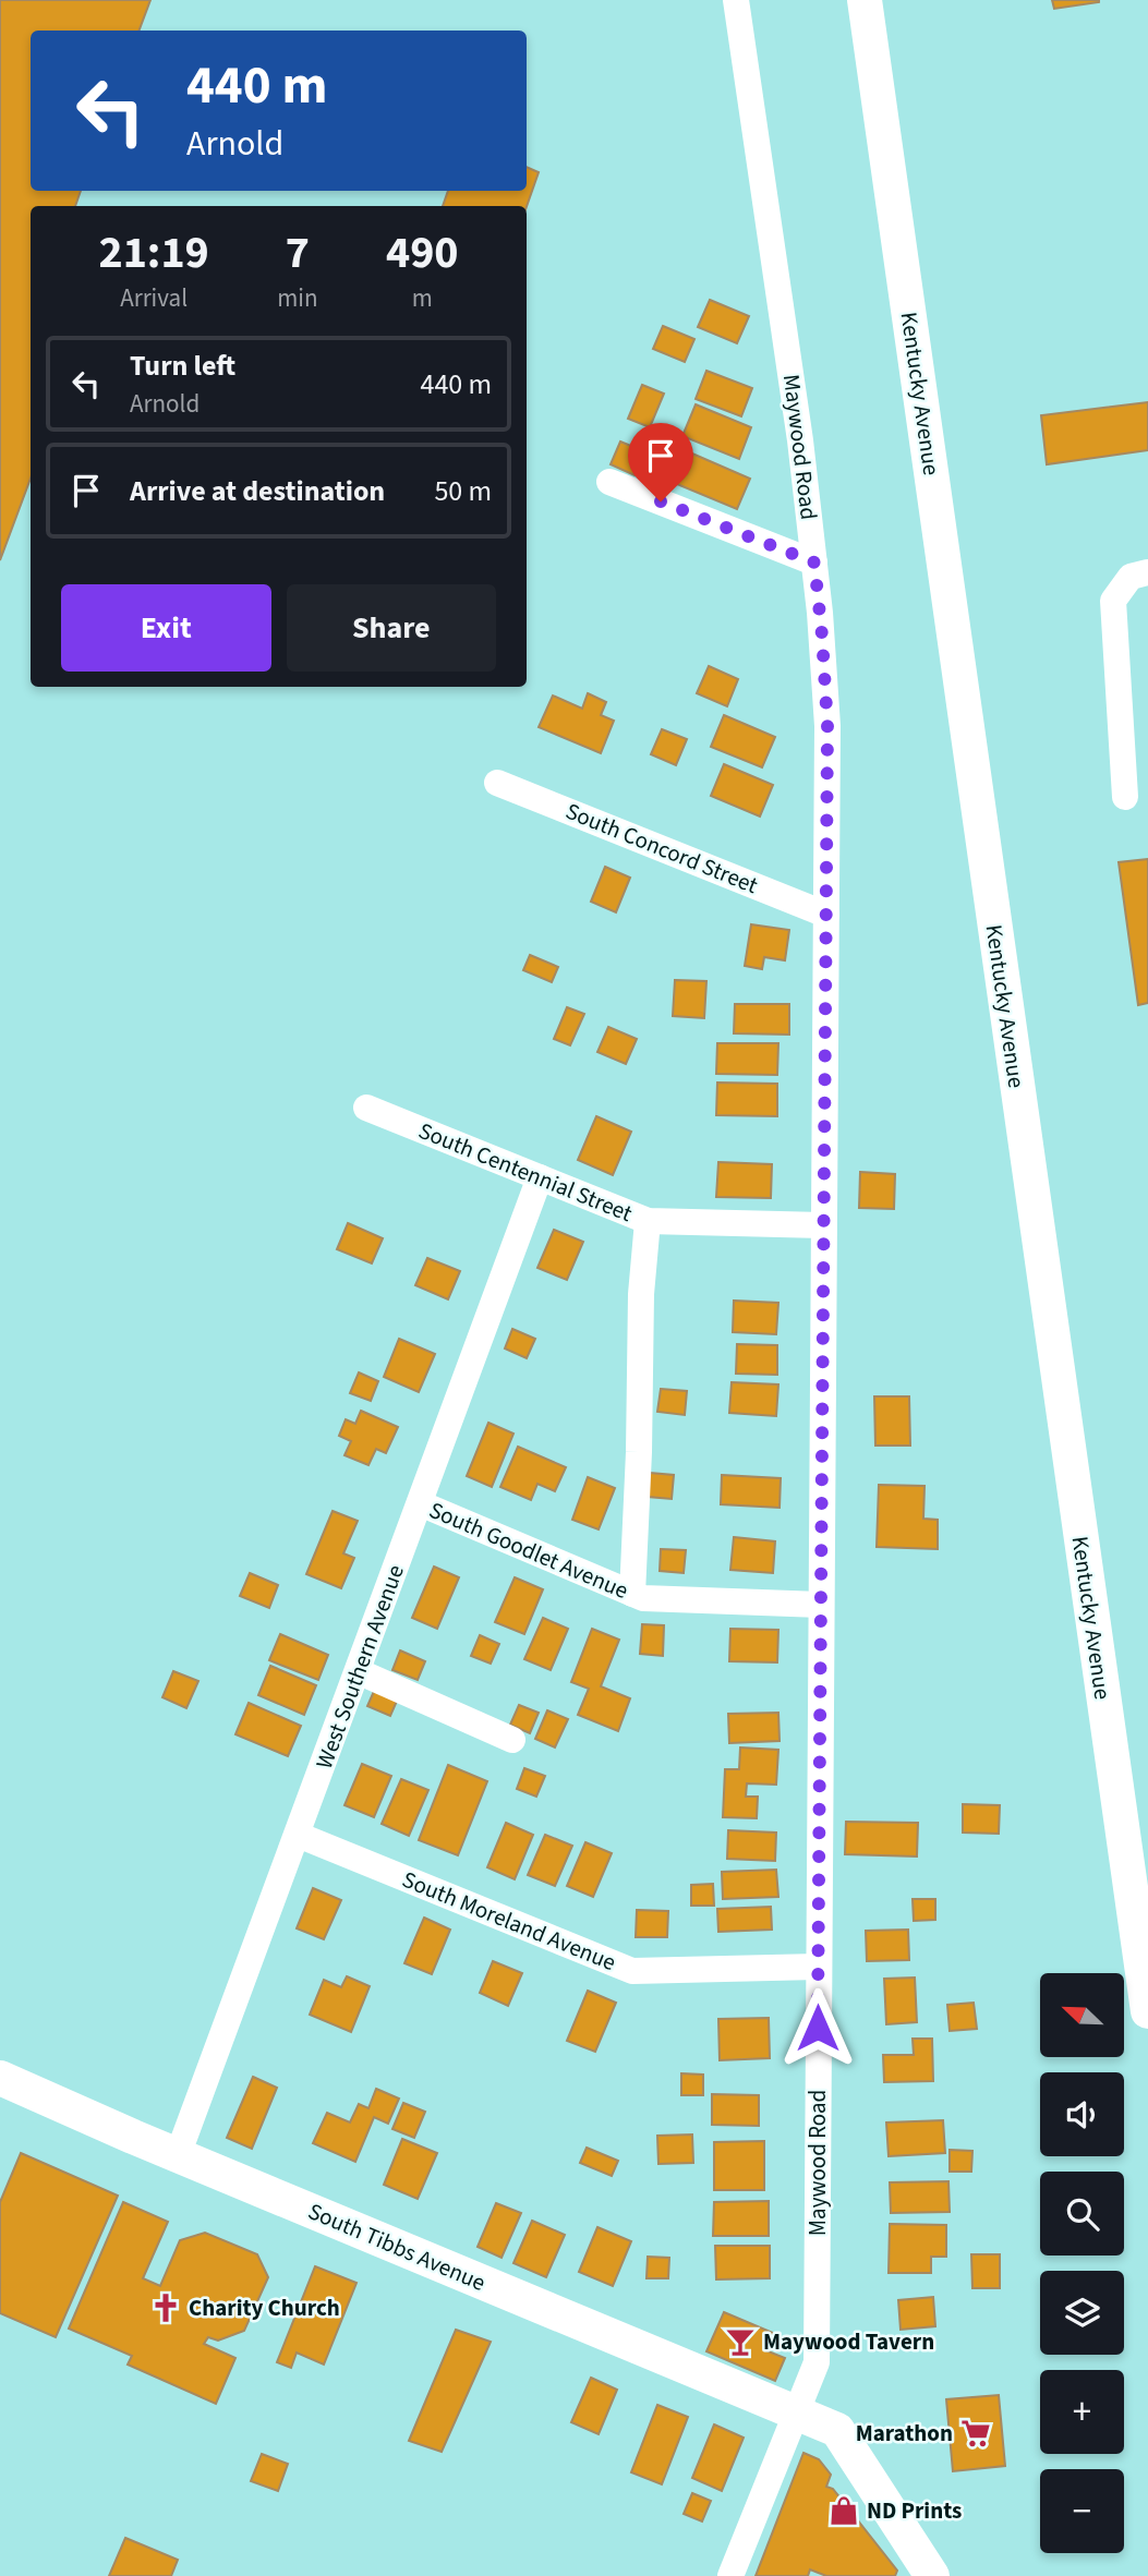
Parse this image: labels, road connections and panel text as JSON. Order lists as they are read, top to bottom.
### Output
{
  "streets": {
    "main road": ["Kentucky Avenue", "South Tibbs Avenue"],
    "street": [
      "Maywood Road",
      "South Concord Street",
      "South Centennial Street",
      "South Goodlet Avenue",
      "West Southern Avenue",
      "South Moreland Avenue"
    ]
  },
  "crossings": [
    ["Maywood Road", "South Concord Street"],
    ["Maywood Road", "South Centennial Street"],
    ["Maywood Road", "South Goodlet Avenue"],
    ["Maywood Road", "South Moreland Avenue"],
    ["Maywood Road", "South Tibbs Avenue"],
    ["South Centennial Street", "West Southern Avenue"],
    ["South Goodlet Avenue", "West Southern Avenue"],
    ["West Southern Avenue", "South Moreland Avenue"],
    ["West Southern Avenue", "South Tibbs Avenue"]
  ],
  "places": {
    "church": ["Charity Church"],
    "bar": ["Maywood Tavern"],
    "supermarket": ["Marathon"],
    "shop": ["ND Prints"]
  },
  "north": "top left",
  "page": {
    "turn": ["440 m", "Arnold"],
    "eta": [
      "21:19",
      "Arrival",
      "7",
      "min",
      "490",
      "m"
    ],
    "list": [
      {
        "name": "Turn left",
        "note": "Arnold",
        "value": "440 m"
      },
      {
        "name": "Arrive at destination",
        "value": "50 m"
      }
    ],
    "buttons": ["Exit", "Share"],
    "map_buttons": ["+", "−"]
  }
}
